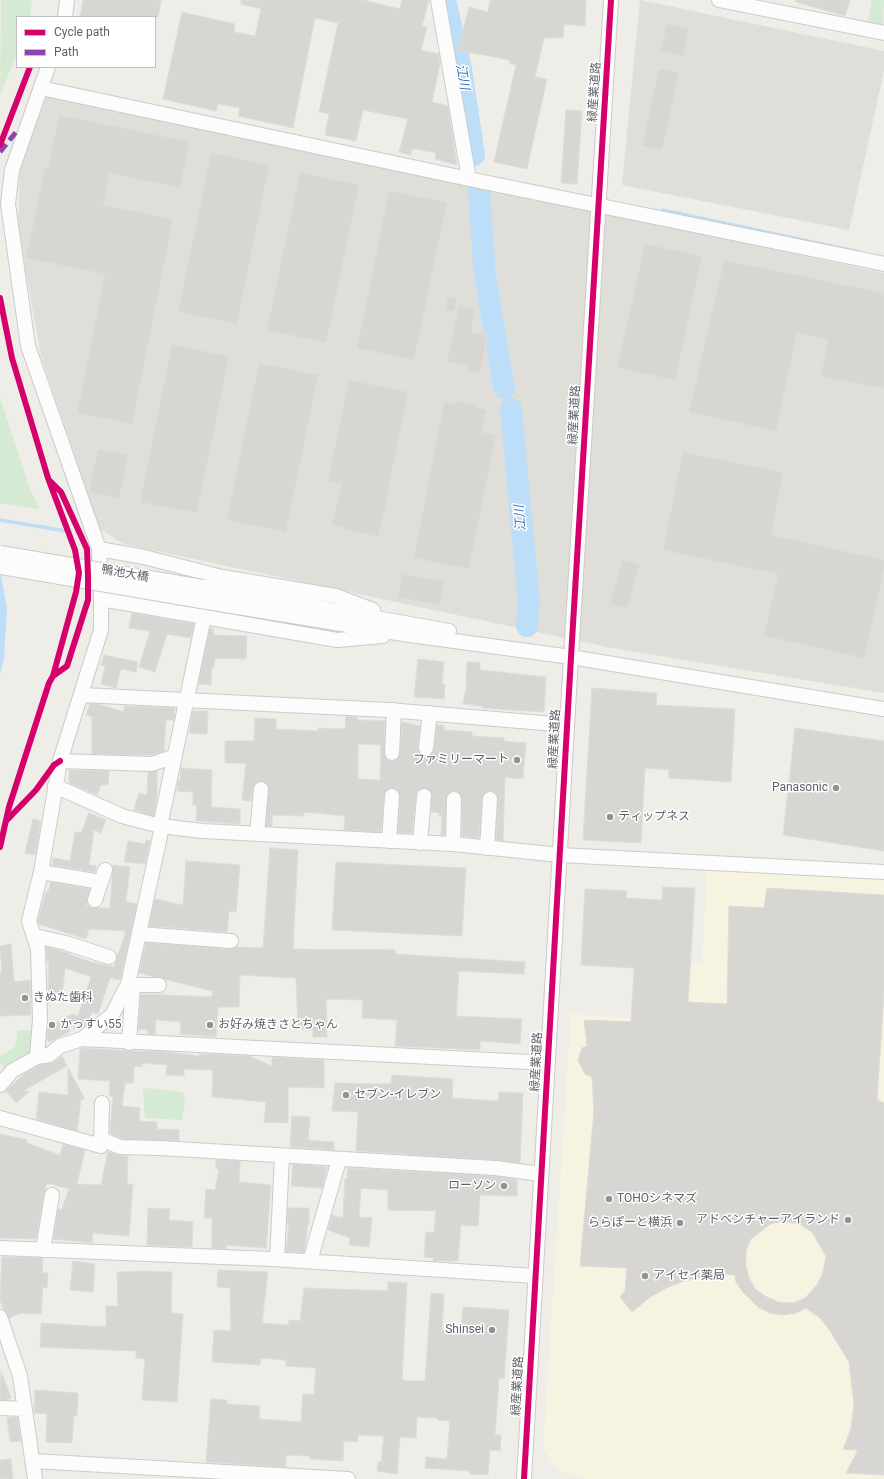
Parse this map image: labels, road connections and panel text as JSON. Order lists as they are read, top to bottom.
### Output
{
  "streets": {
    "street": ["緑産業道路", "鴨池大橋"]
  },
  "water": ["江川"],
  "places": [
    "ファミリーマート",
    "Panasonic",
    "ティップネス",
    "きぬた歯科",
    "かっすい55",
    "お好み焼きさとちゃん",
    "セブン-イレブン",
    "ローソン",
    "TOHOシネマズ",
    "アドベンチャーアイランド",
    "ららぽーと横浜",
    "アイセイ薬局",
    "Shinsei"
  ],
  "legend": ["Cycle path", "Path"]
}
